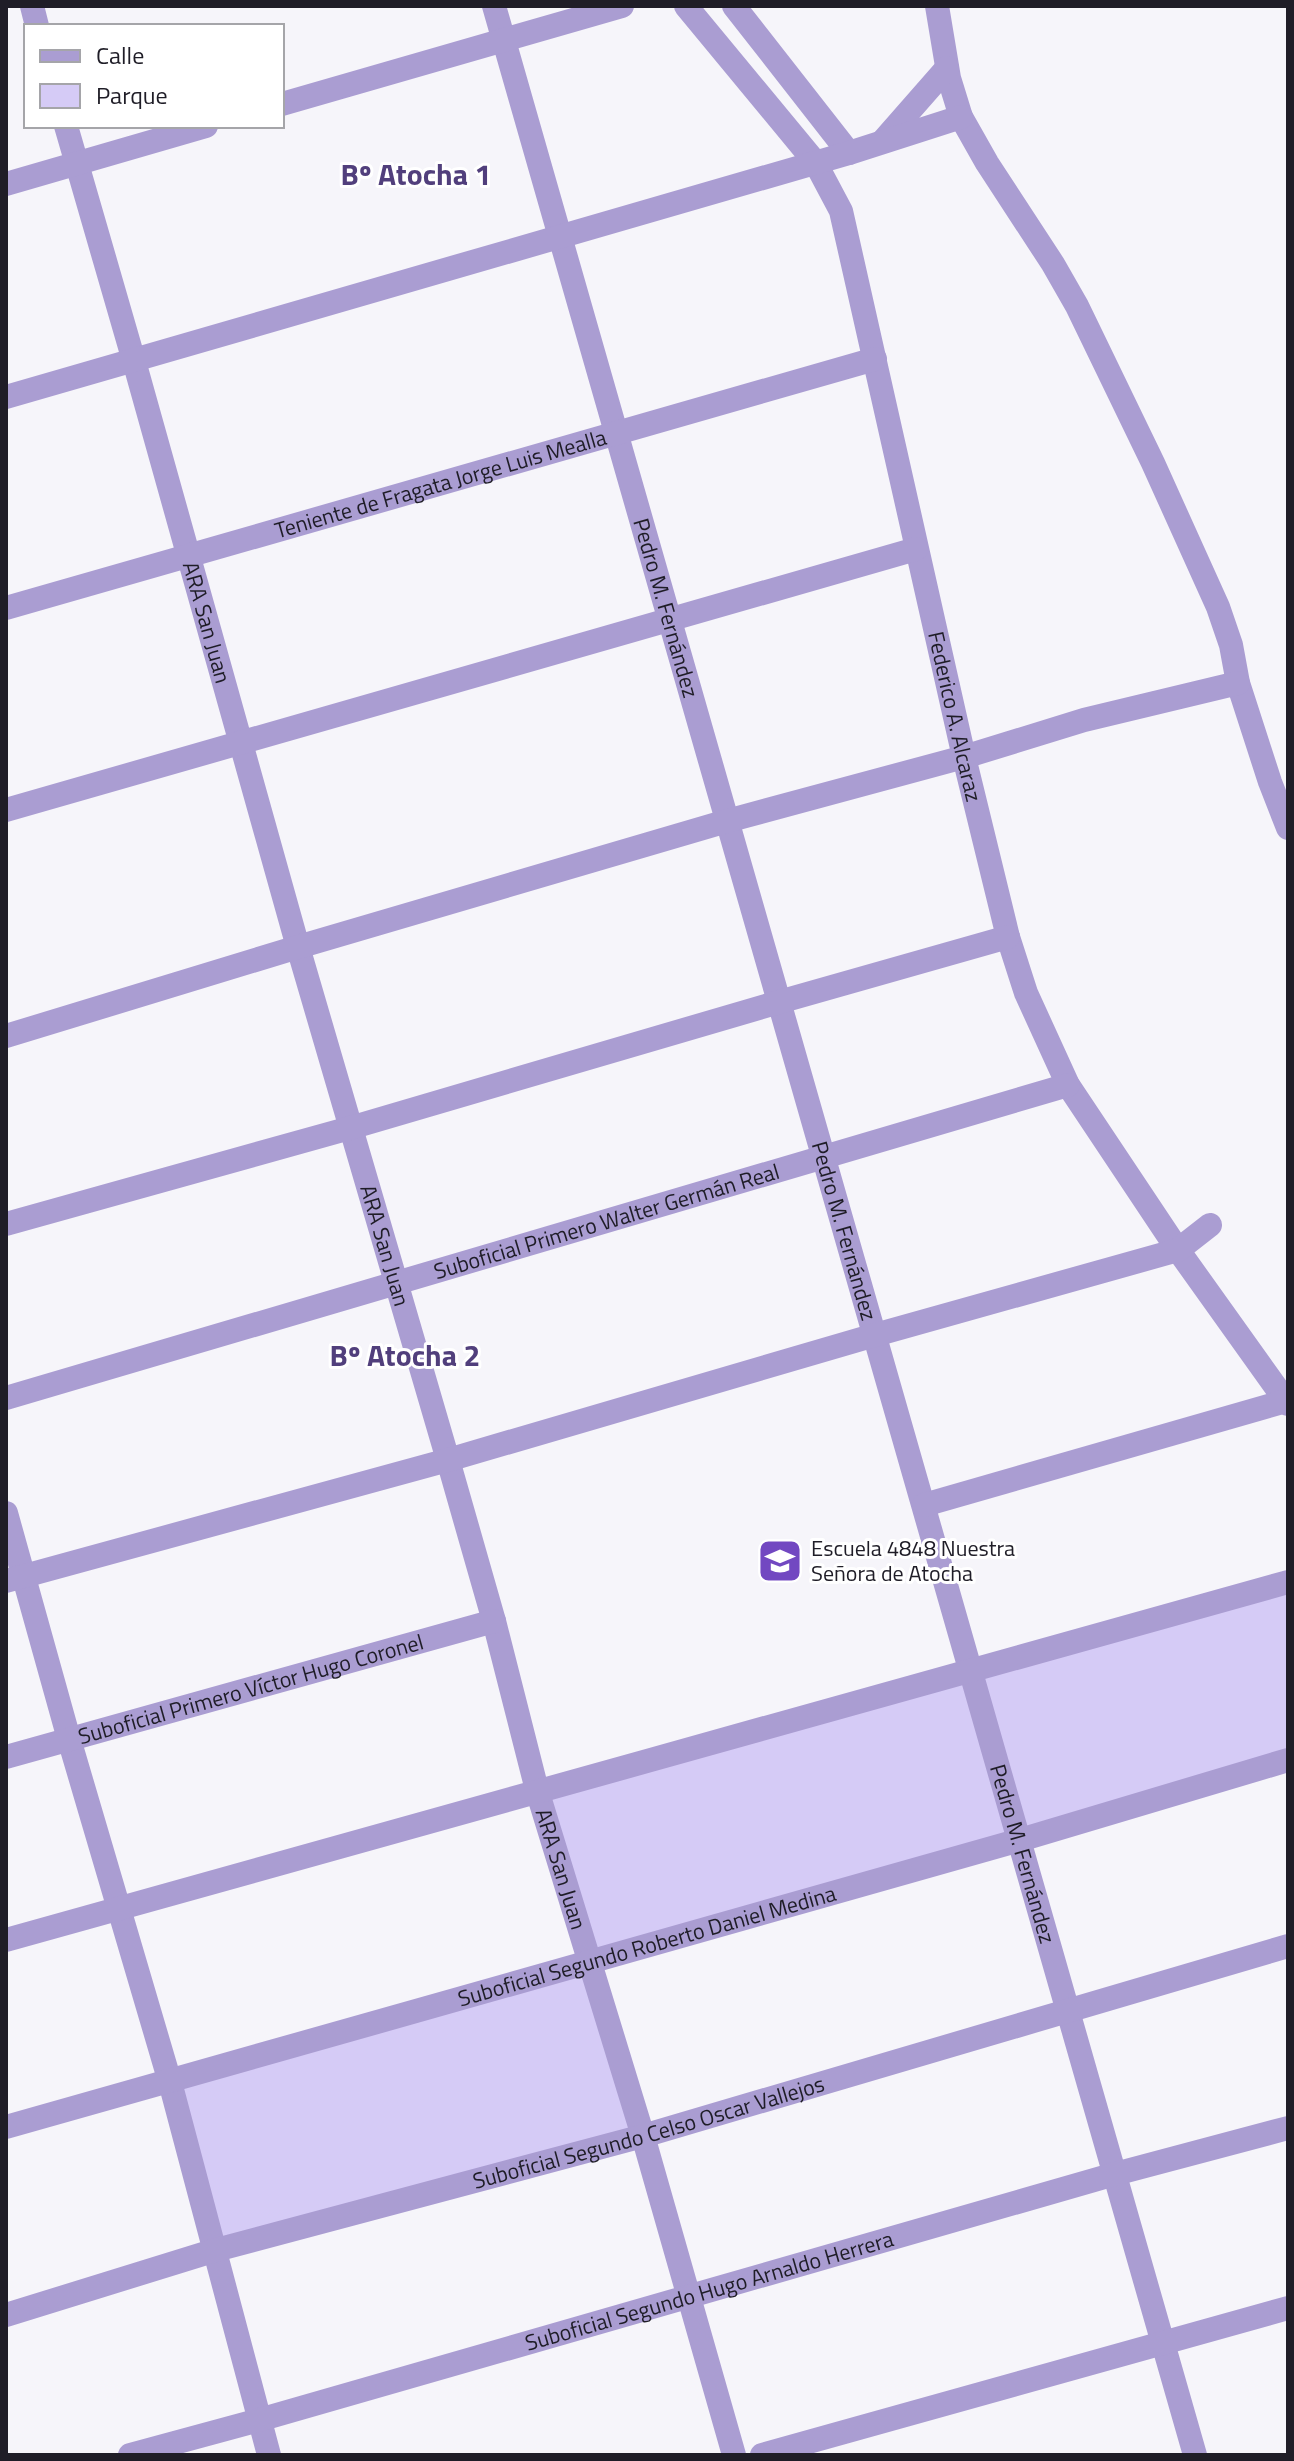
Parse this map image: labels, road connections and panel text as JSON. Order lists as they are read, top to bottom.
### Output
{
  "streets": {
    "street": [
      "Teniente de Fragata Jorge Luis Mealla",
      "Pedro M. Fernández",
      "ARA San Juan",
      "Federico A. Alcaraz",
      "Suboficial Primero Walter Germán Real",
      "Suboficial Primero Víctor Hugo Coronel",
      "Suboficial Segundo Roberto Daniel Medina",
      "Suboficial Segundo Celso Oscar Vallejos",
      "Suboficial Segundo Hugo Arnaldo Herrera"
    ]
  },
  "crossings": [
    ["Teniente de Fragata Jorge Luis Mealla", "Pedro M. Fernández"],
    ["Teniente de Fragata Jorge Luis Mealla", "ARA San Juan"],
    ["Teniente de Fragata Jorge Luis Mealla", "Federico A. Alcaraz"],
    ["Pedro M. Fernández", "Suboficial Primero Walter Germán Real"],
    ["Pedro M. Fernández", "Suboficial Segundo Roberto Daniel Medina"],
    ["Pedro M. Fernández", "Suboficial Segundo Celso Oscar Vallejos"],
    ["Pedro M. Fernández", "Suboficial Segundo Hugo Arnaldo Herrera"],
    ["ARA San Juan", "Suboficial Primero Walter Germán Real"],
    ["ARA San Juan", "Suboficial Primero Víctor Hugo Coronel"],
    ["ARA San Juan", "Suboficial Segundo Roberto Daniel Medina"],
    ["ARA San Juan", "Suboficial Segundo Celso Oscar Vallejos"],
    ["ARA San Juan", "Suboficial Segundo Hugo Arnaldo Herrera"],
    ["Federico A. Alcaraz", "Suboficial Primero Walter Germán Real"]
  ],
  "districts": ["Bº Atocha 1", "Bº Atocha 2"],
  "places": {
    "school or university": ["Escuela 4848 Nuestra Señora de Atocha"]
  },
  "legend": ["Calle", "Parque"]
}
